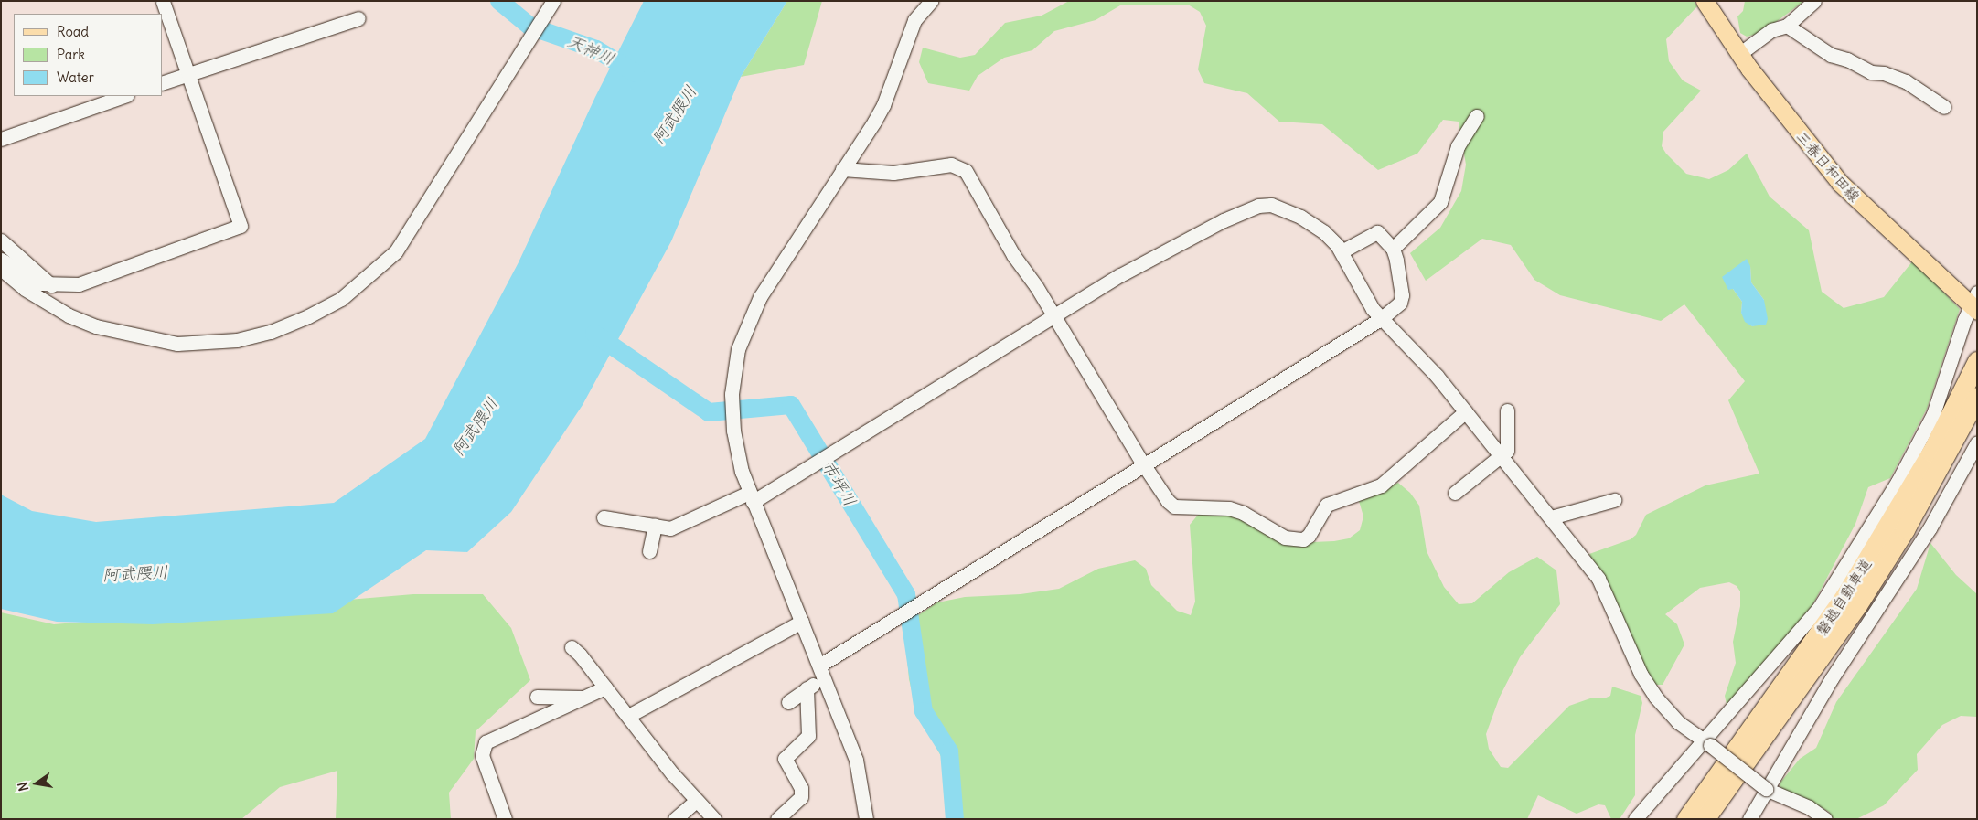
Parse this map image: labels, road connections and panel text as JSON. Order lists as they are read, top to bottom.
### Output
{
  "streets": {
    "highway": ["磐越自動車道"],
    "main road": ["三春日和田線"]
  },
  "water": ["天神川", "阿武隈川", "市坪川"],
  "legend": ["Road", "Park", "Water"],
  "north": "left"
}
